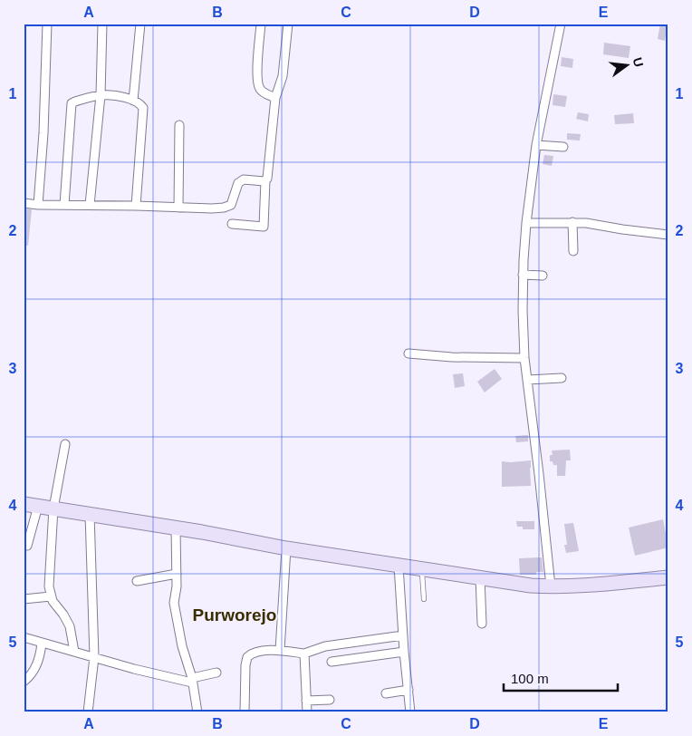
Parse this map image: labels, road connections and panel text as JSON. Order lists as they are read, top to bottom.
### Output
{
  "districts": ["Purworejo"],
  "scale_bar": "100 m",
  "north": "right",
  "grid": {
    "columns": [
      "A",
      "B",
      "C",
      "D",
      "E"
    ],
    "rows": [
      "1",
      "2",
      "3",
      "4",
      "5"
    ]
  }
}
